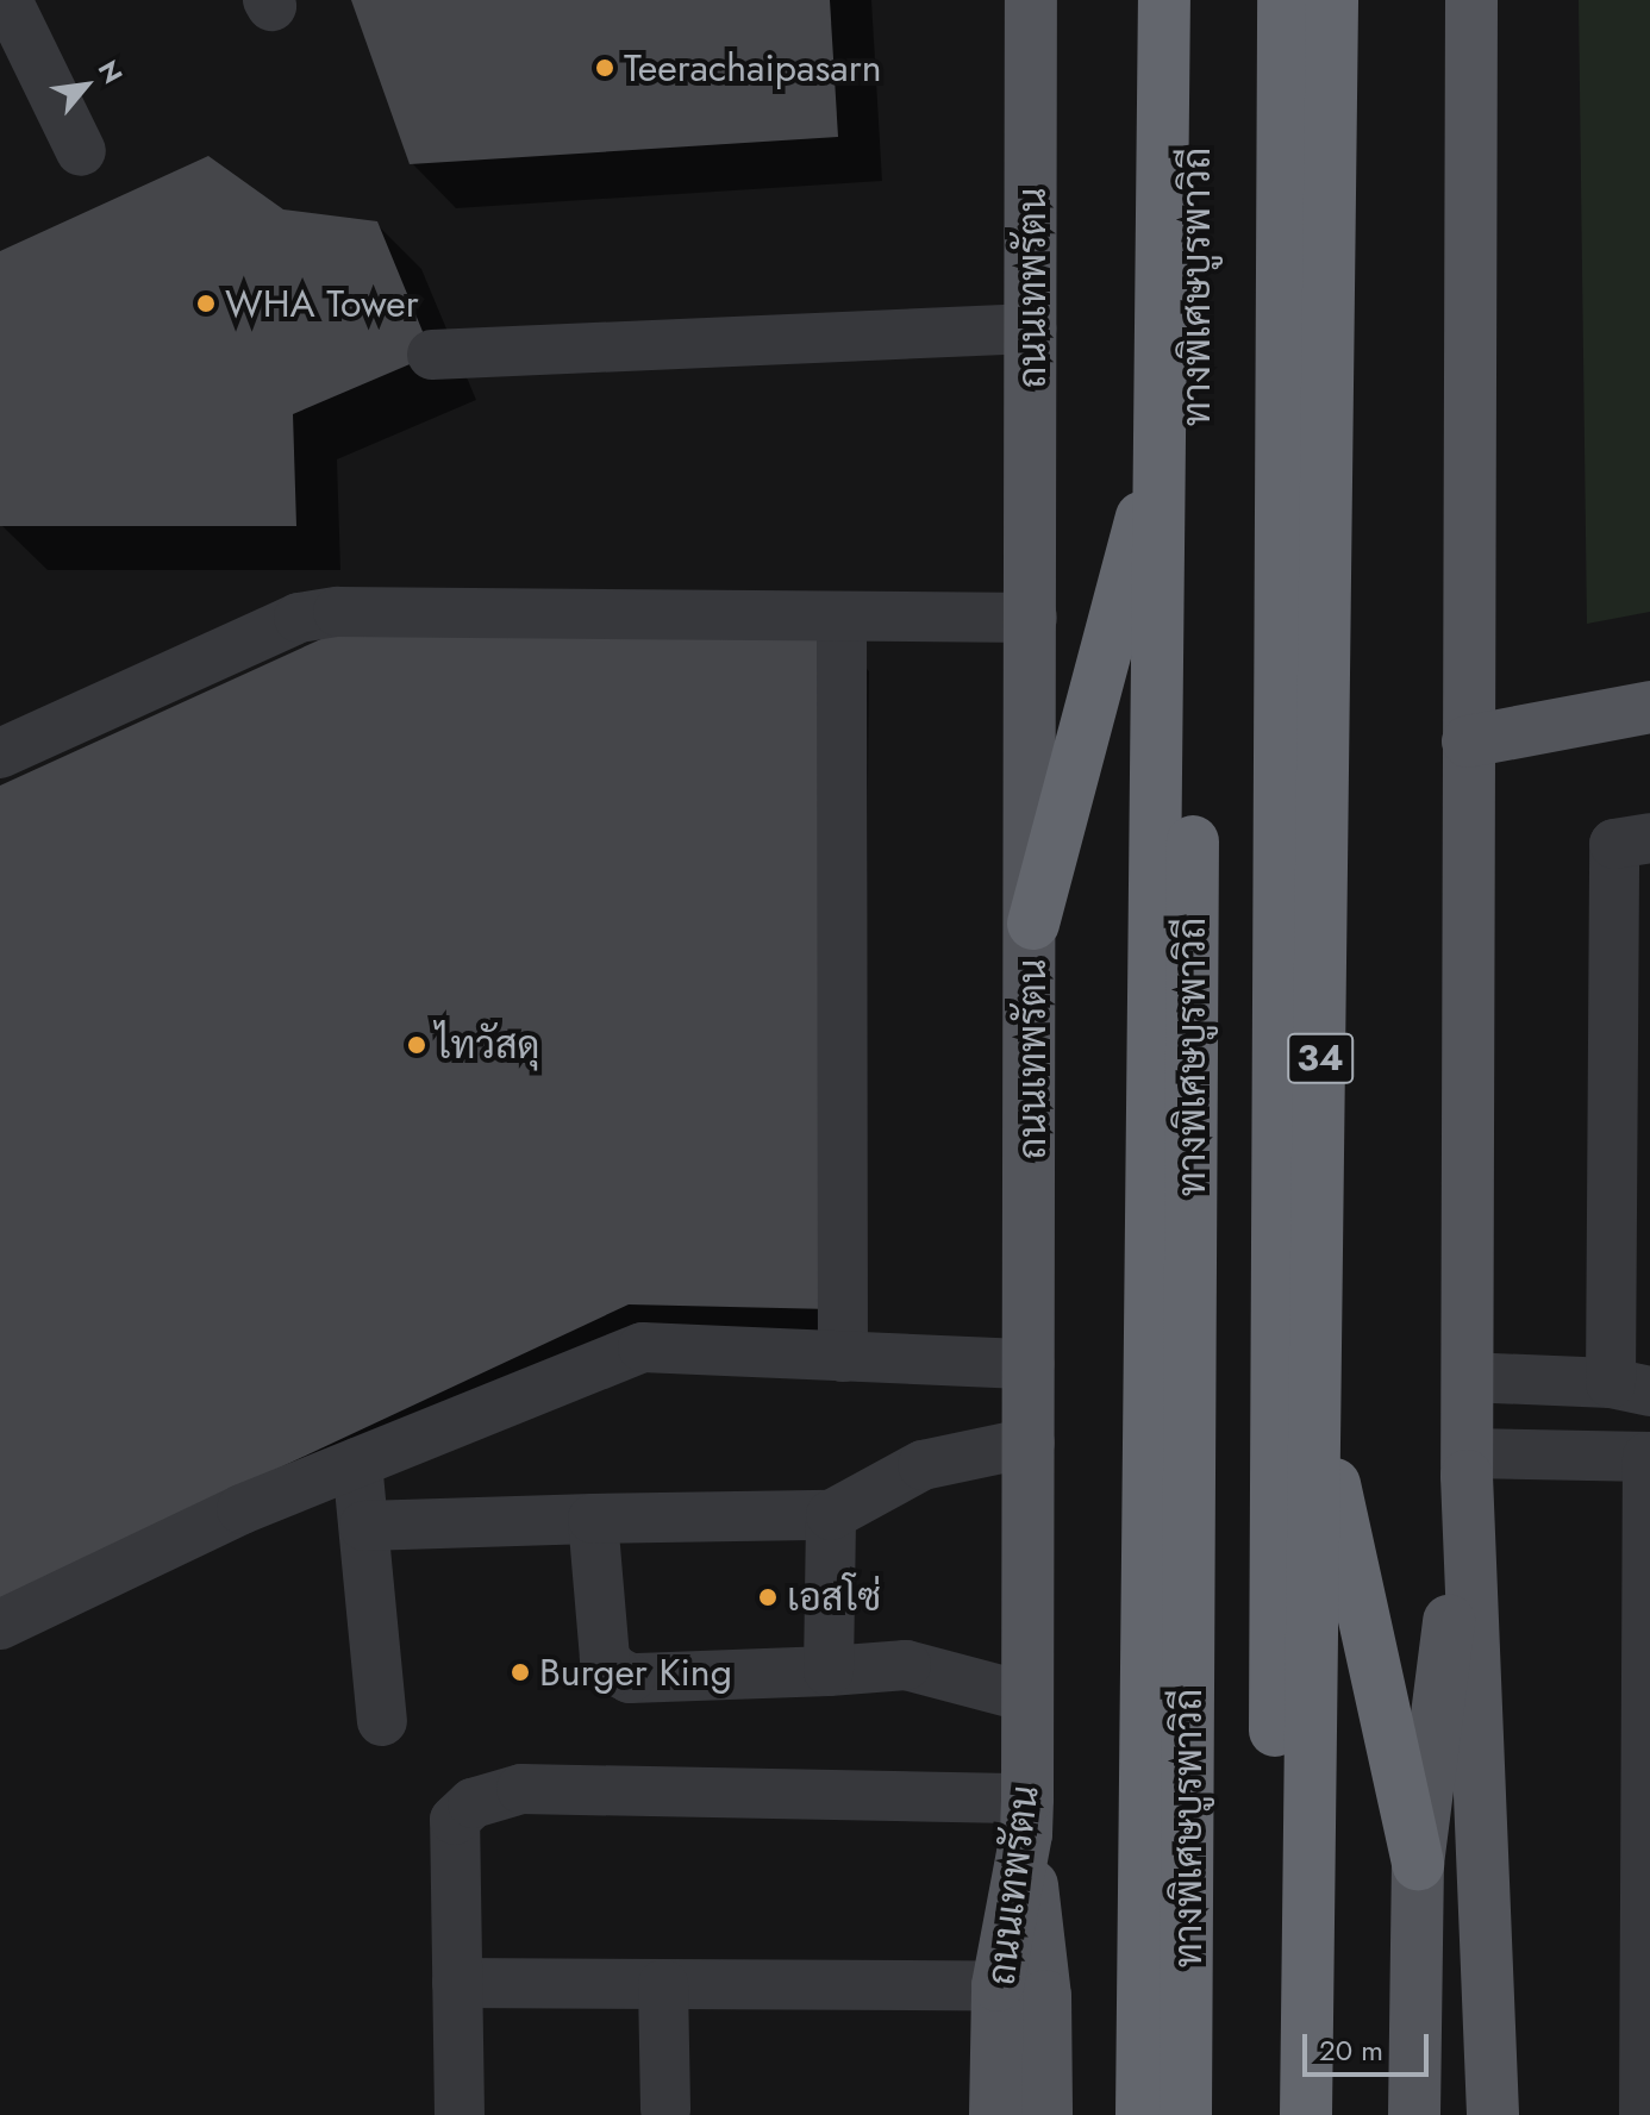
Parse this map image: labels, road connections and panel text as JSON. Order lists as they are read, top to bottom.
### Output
{
  "streets": {
    "highway": ["ทางพิเศษบูรพาวิถี", "34"],
    "main road": ["ถนนเทพรัตน"]
  },
  "places": [
    "Teerachaipasarn",
    "WHA Tower",
    "ไทวัสดุ",
    "เอสโซ่",
    "Burger King"
  ],
  "scale_bar": "20 m",
  "north": "top right"
}
